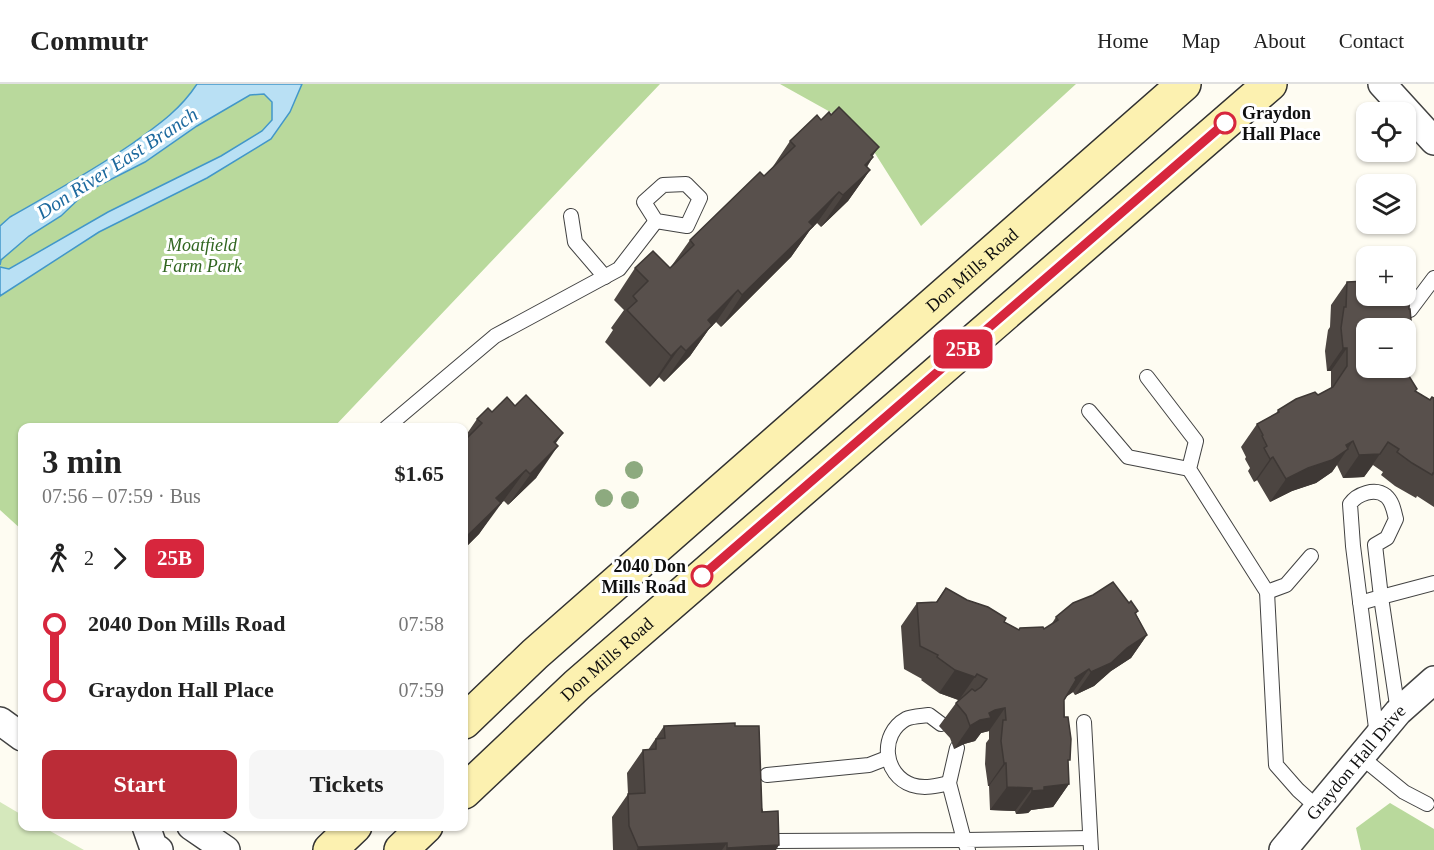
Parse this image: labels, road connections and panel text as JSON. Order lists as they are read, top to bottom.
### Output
{
  "streets": {
    "main road": ["Don Mills Road"],
    "street": ["Graydon Hall Drive"]
  },
  "water": ["Don River East Branch"],
  "parks": ["Moatfield Farm Park"],
  "places": ["Graydon Hall Place", "2040 Don Mills Road"],
  "lines": ["bus line 25B"],
  "page": {
    "header": "Commutr",
    "nav": [
      "Home",
      "Map",
      "About",
      "Contact"
    ],
    "on_map": "25B",
    "map_buttons": ["+", "−"],
    "heading": ["3 min", "07:56 – 07:59 · Bus", "$1.65"],
    "legs": ["2", "25B"],
    "list": [
      {
        "name": "2040 Don Mills Road",
        "value": "07:58"
      },
      {
        "name": "Graydon Hall Place",
        "value": "07:59"
      }
    ],
    "buttons": ["Start", "Tickets"]
  }
}
